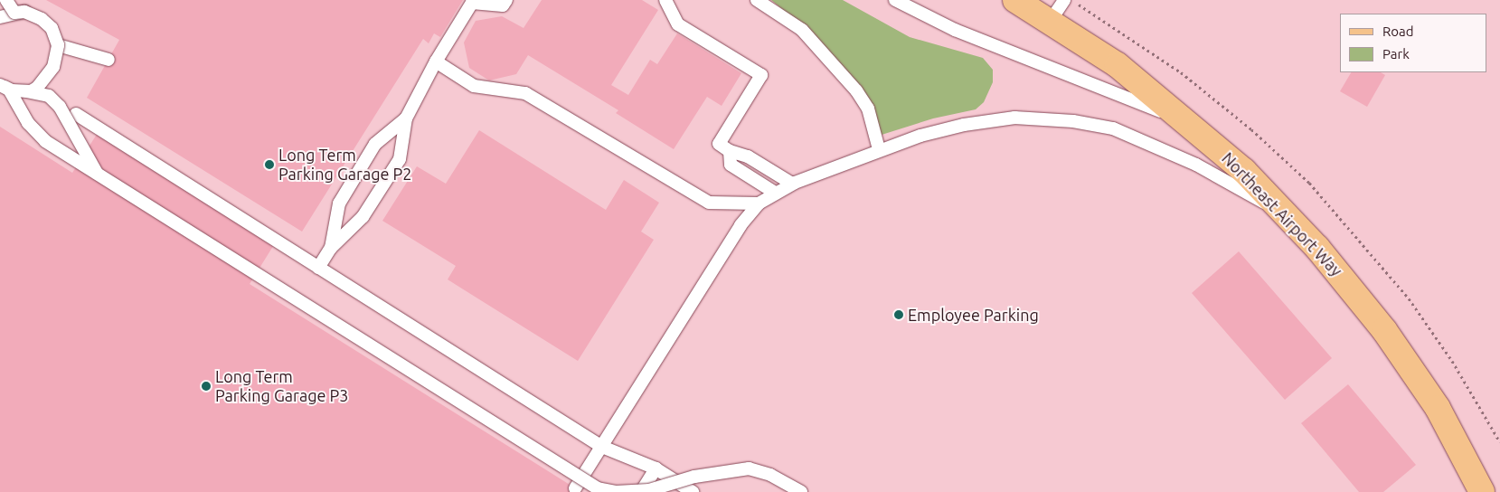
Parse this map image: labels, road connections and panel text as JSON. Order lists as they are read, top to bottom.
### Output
{
  "streets": {
    "main road": ["Northeast Airport Way"]
  },
  "places": ["Long Term Parking Garage P2", "Employee Parking", "Long Term Parking Garage P3"],
  "legend": ["Road", "Park"]
}
